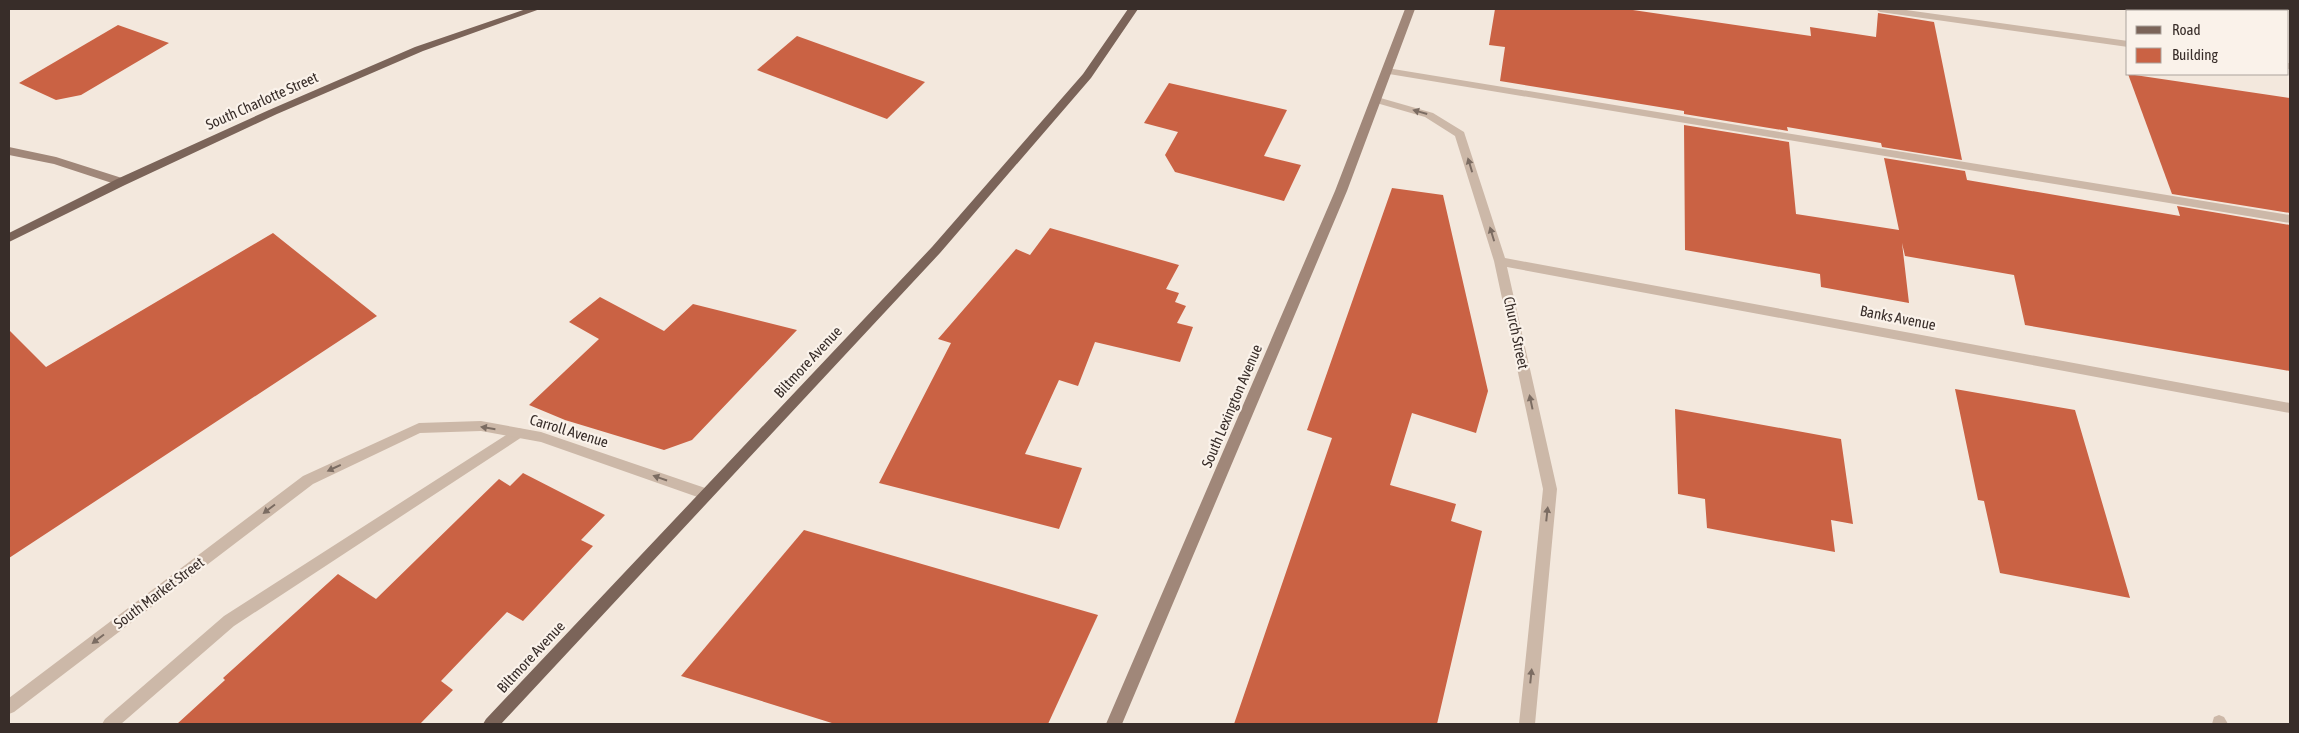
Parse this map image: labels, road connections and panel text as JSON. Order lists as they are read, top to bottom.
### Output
{
  "streets": {
    "main road": ["South Charlotte Street", "Biltmore Avenue", "South Lexington Avenue"],
    "street": [
      "Banks Avenue",
      "Church Street",
      "Carroll Avenue",
      "South Market Street"
    ]
  },
  "crossings": [
    ["Banks Avenue", "Church Street"],
    ["Church Street", "South Lexington Avenue"],
    ["Biltmore Avenue", "Carroll Avenue"],
    ["Carroll Avenue", "South Market Street"]
  ],
  "one_way": ["Church Street", "Carroll Avenue"],
  "legend": ["Road", "Building"]
}
